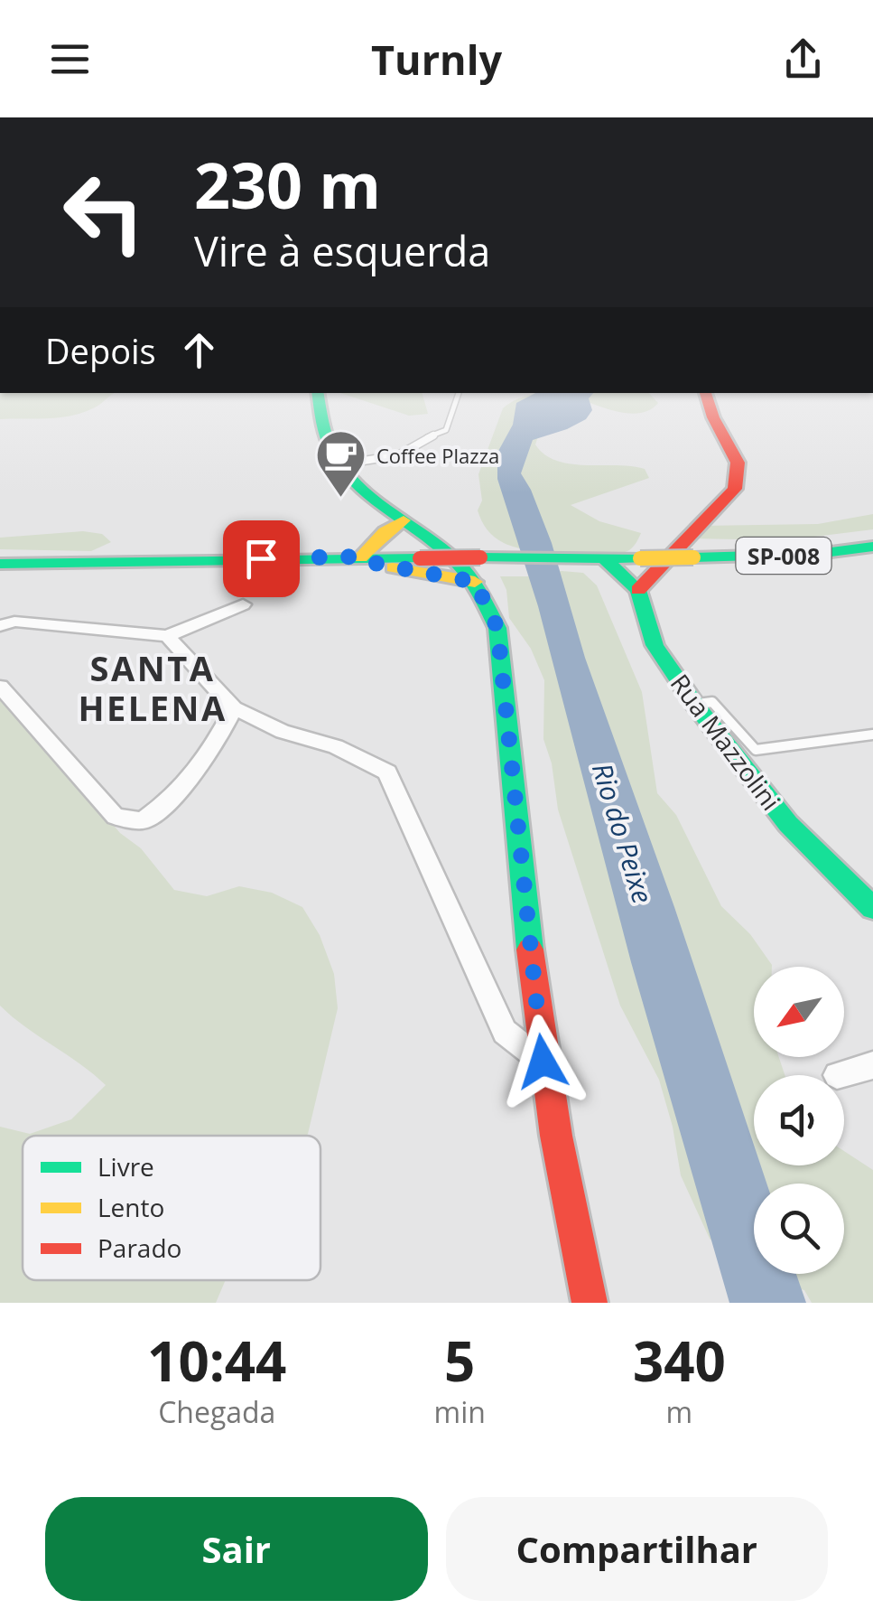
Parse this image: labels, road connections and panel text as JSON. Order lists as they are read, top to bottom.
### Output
{
  "streets": {
    "street": ["SP-008", "Rua Mazzolini"]
  },
  "crossings": [
    ["SP-008", "Rua Mazzolini"]
  ],
  "districts": ["SANTA HELENA"],
  "water": ["Rio do Peixe"],
  "places": {
    "cafe": ["Coffee Plazza"]
  },
  "legend": ["Livre", "Lento", "Parado"],
  "north": "bottom left",
  "page": {
    "header": "Turnly",
    "turn": ["230 m", "Vire à esquerda"],
    "then": "Depois",
    "eta": [
      "10:44",
      "Chegada",
      "5",
      "min",
      "340",
      "m"
    ],
    "buttons": ["Sair", "Compartilhar"]
  }
}
